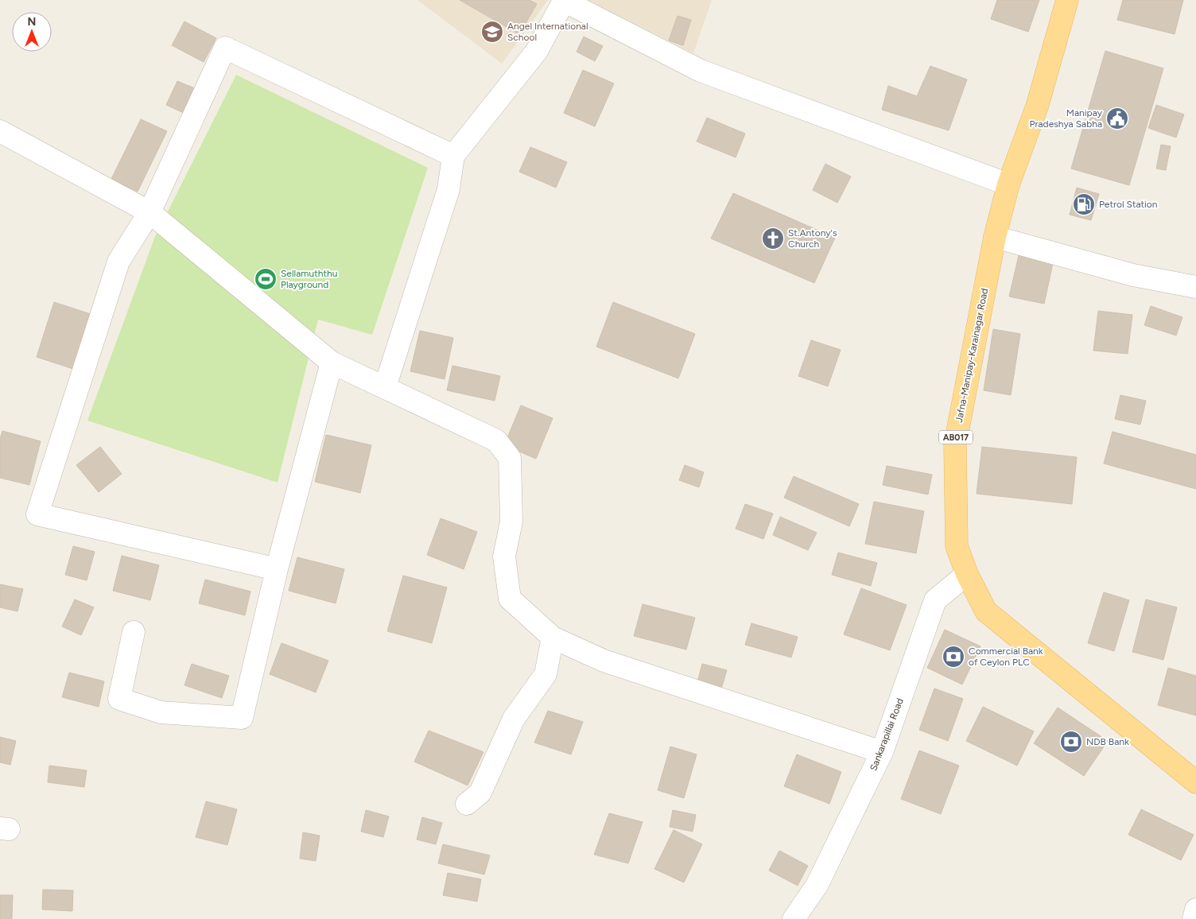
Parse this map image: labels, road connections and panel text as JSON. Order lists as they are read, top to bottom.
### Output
{
  "streets": {
    "main road": ["Jafna-Manipay-Karainagar Road", "AB017"],
    "street": ["Sankarapillai Road"]
  },
  "crossings": [
    ["Jafna-Manipay-Karainagar Road", "Sankarapillai Road"]
  ],
  "places": {
    "school or university": ["Angel International School"],
    "public building": ["Manipay Pradeshya Sabha"],
    "fuel station": ["Petrol Station"],
    "church": ["St.Antony's Church"],
    "sports": ["Sellamuththu Playground"],
    "bank": ["Commercial Bank of Ceylon PLC", "NDB Bank"]
  },
  "north": "top"
}
